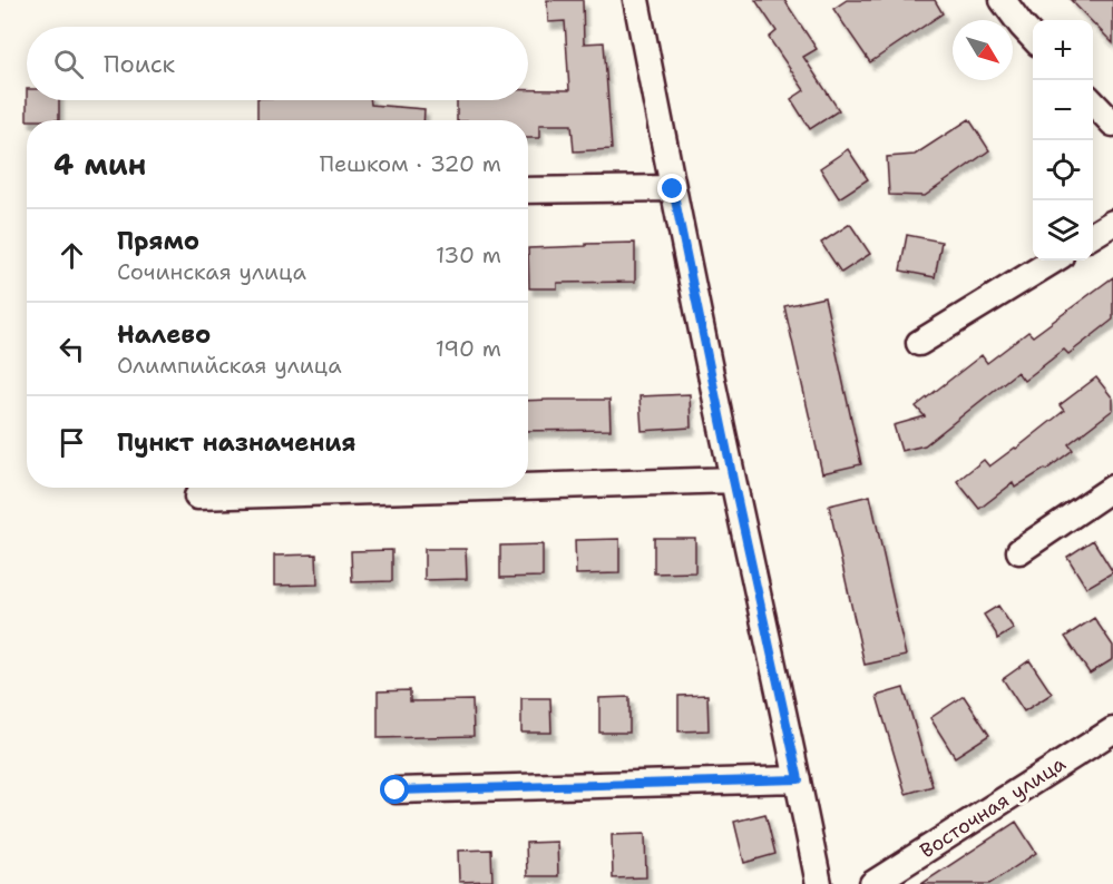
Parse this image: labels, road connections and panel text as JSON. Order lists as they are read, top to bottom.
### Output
{
  "streets": {
    "street": ["Восточная улица"]
  },
  "north": "bottom right",
  "page": {
    "map_buttons": ["+", "−"],
    "search": "Поиск",
    "heading": ["4 мин", "Пешком · 320 m"],
    "list": [
      ["Прямо", "Сочинская улица", "130 m"],
      ["Налево", "Олимпийская улица", "190 m"],
      "Пункт назначения"
    ]
  }
}
